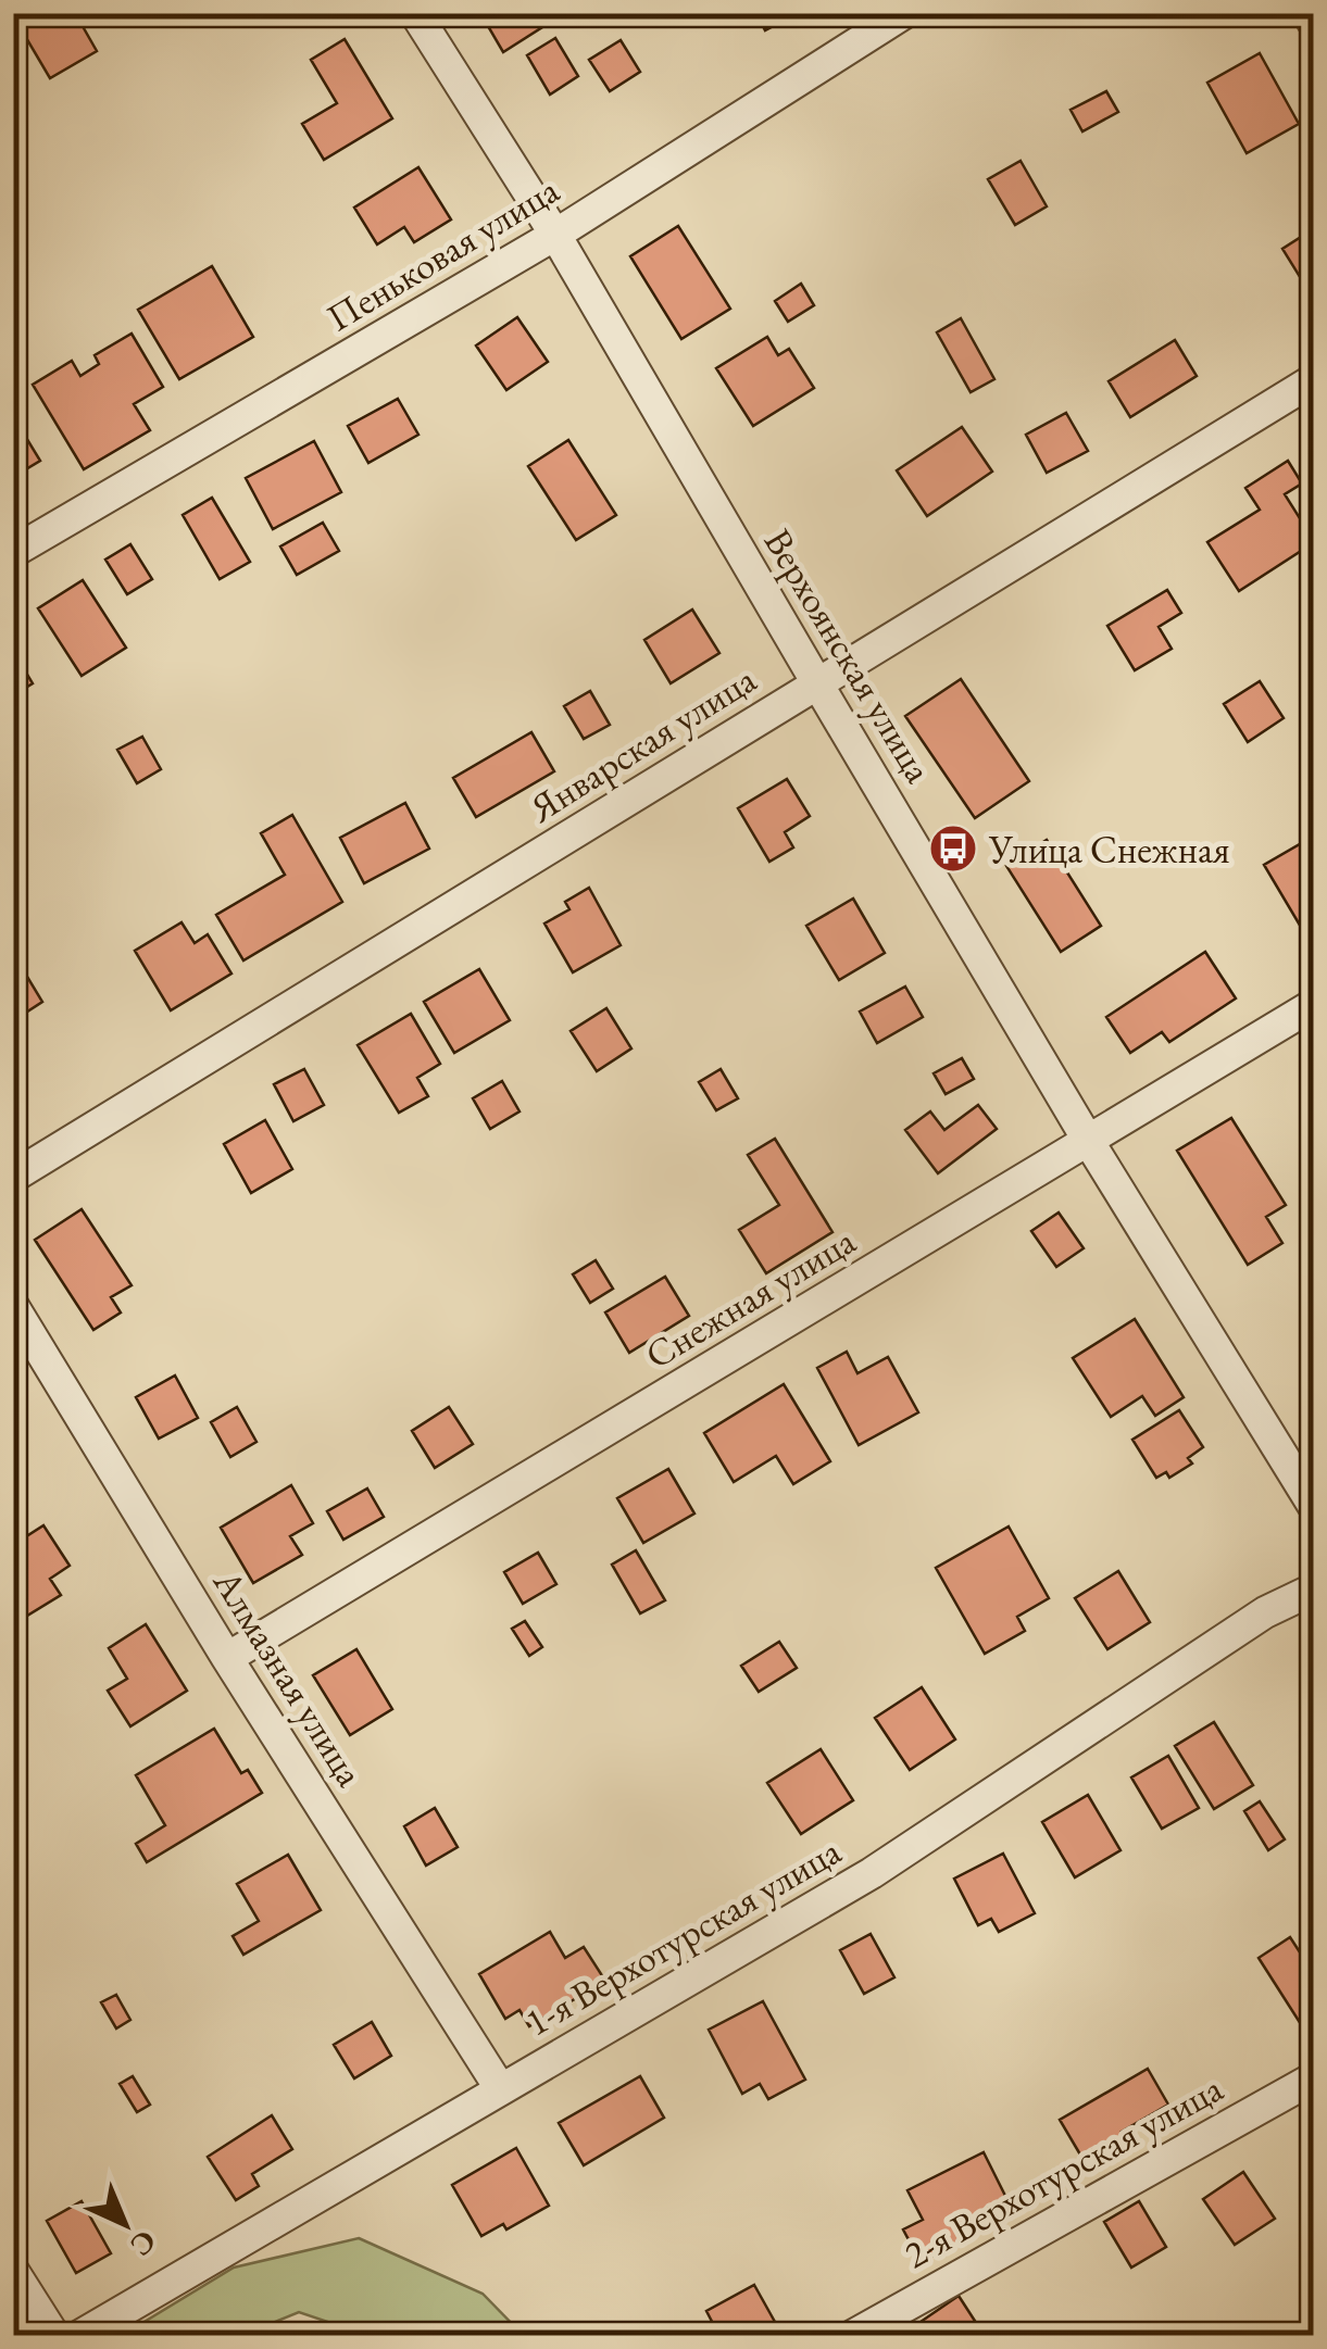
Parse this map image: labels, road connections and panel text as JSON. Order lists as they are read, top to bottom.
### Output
{
  "streets": {
    "street": [
      "Пеньковая улица",
      "Верхоянская улица",
      "Январская улица",
      "Снежная улица",
      "Алмазная улица",
      "1-я Верхотурская улица",
      "2-я Верхотурская улица"
    ]
  },
  "crossings": [
    ["Пеньковая улица", "Верхоянская улица"],
    ["Верхоянская улица", "Январская улица"],
    ["Верхоянская улица", "Снежная улица"],
    ["Снежная улица", "Алмазная улица"],
    ["Алмазная улица", "1-я Верхотурская улица"]
  ],
  "places": {
    "bus stop": ["Улица Снежная"]
  },
  "north": "bottom right"
}
